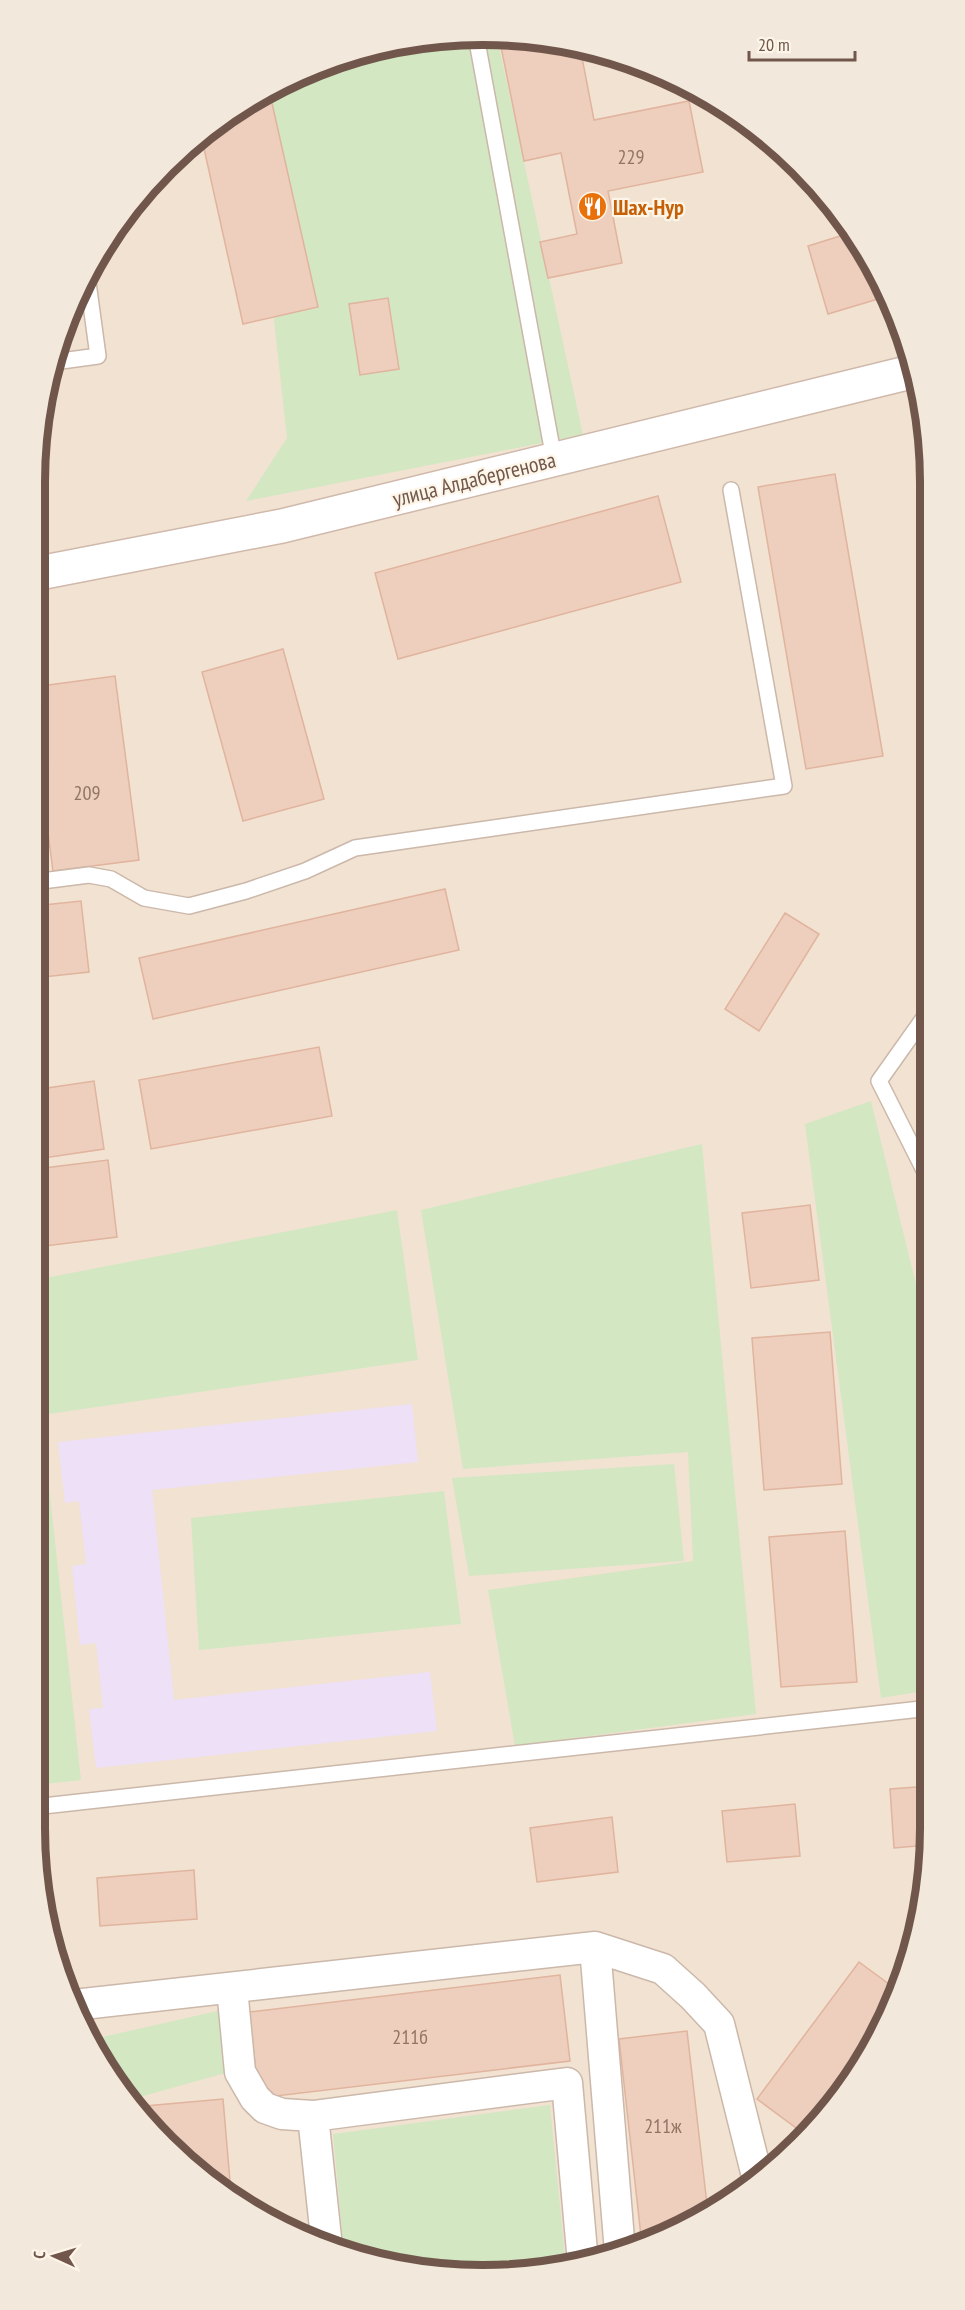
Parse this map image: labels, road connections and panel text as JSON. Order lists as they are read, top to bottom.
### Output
{
  "streets": {
    "street": ["улица Алдабергенова"]
  },
  "places": {
    "restaurant": ["Шах-Нур"]
  },
  "house_numbers": [
    "229",
    "209",
    "211б",
    "211ж"
  ],
  "scale_bar": "20 m",
  "north": "left"
}
